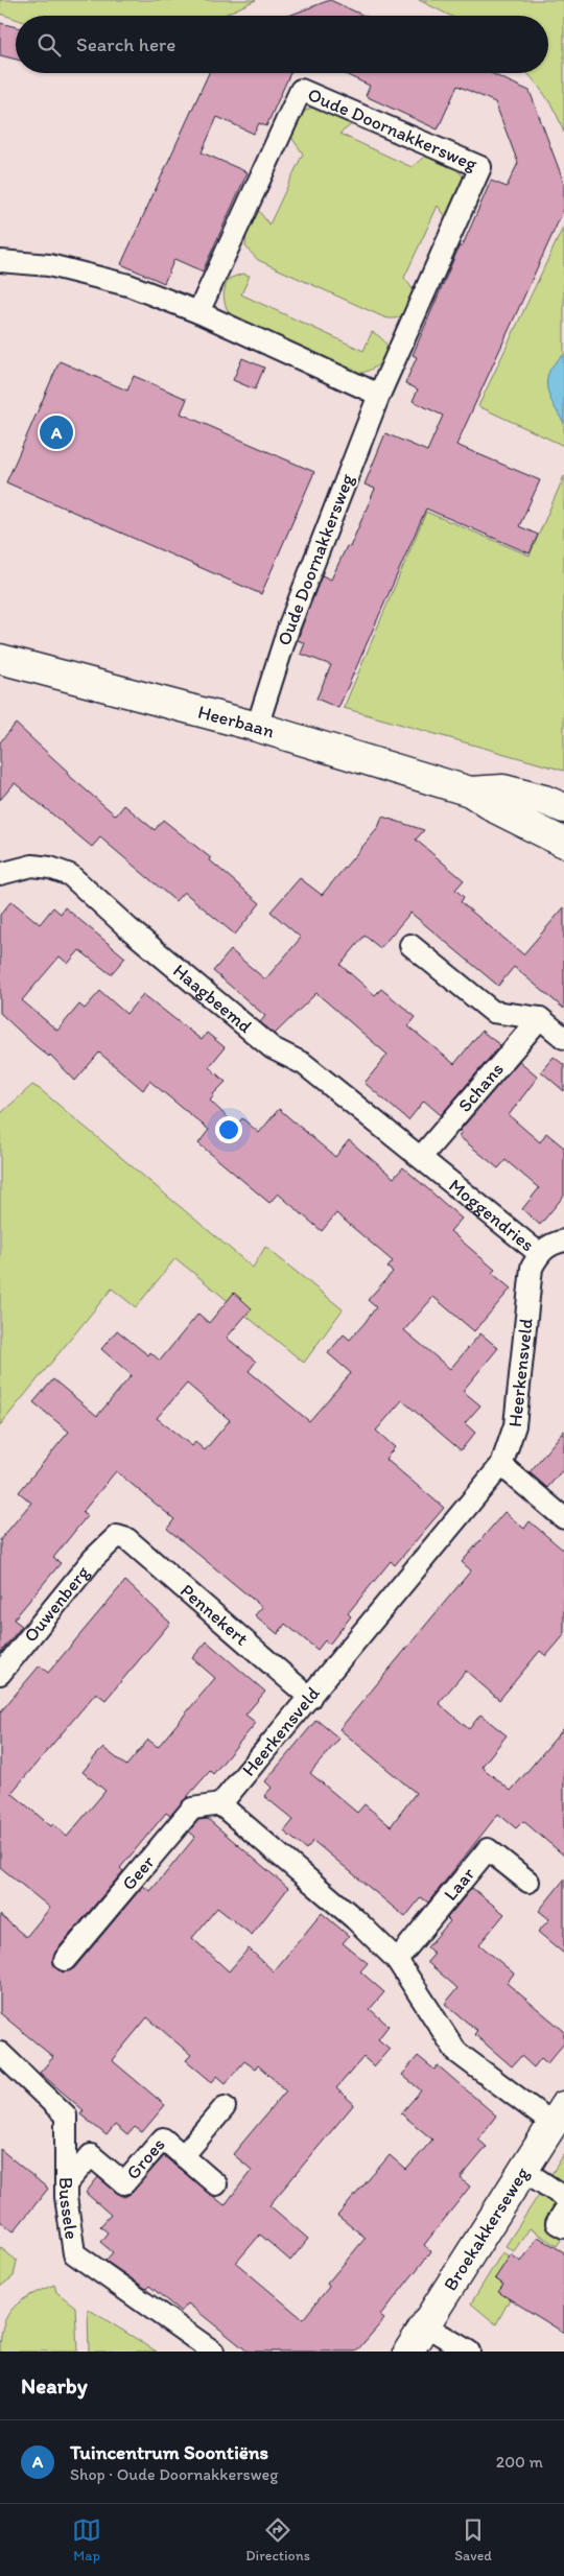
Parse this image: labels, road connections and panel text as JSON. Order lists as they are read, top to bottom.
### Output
{
  "streets": {
    "street": [
      "Oude Doornakkersweg",
      "Heerbaan",
      "Haagbeemd",
      "Schans",
      "Moggendries",
      "Heerkensveld",
      "Ouwenberg",
      "Pennekert",
      "Geer",
      "Laar",
      "Groes",
      "Bussele",
      "Broekakkerseweg"
    ]
  },
  "crossings": [
    ["Oude Doornakkersweg", "Heerbaan"],
    ["Haagbeemd", "Schans"],
    ["Haagbeemd", "Moggendries"],
    ["Schans", "Moggendries"],
    ["Moggendries", "Heerkensveld"],
    ["Heerkensveld", "Pennekert"],
    ["Heerkensveld", "Geer"],
    ["Ouwenberg", "Pennekert"],
    ["Groes", "Bussele"]
  ],
  "page": {
    "search": "Search here",
    "pins": "A",
    "heading": "Nearby",
    "list": [
      {
        "mark": "A",
        "name": "Tuincentrum Soontiëns",
        "note": "Shop · Oude Doornakkersweg",
        "value": "200 m"
      }
    ],
    "nav": ["Map", "Directions", "Saved"]
  }
}
